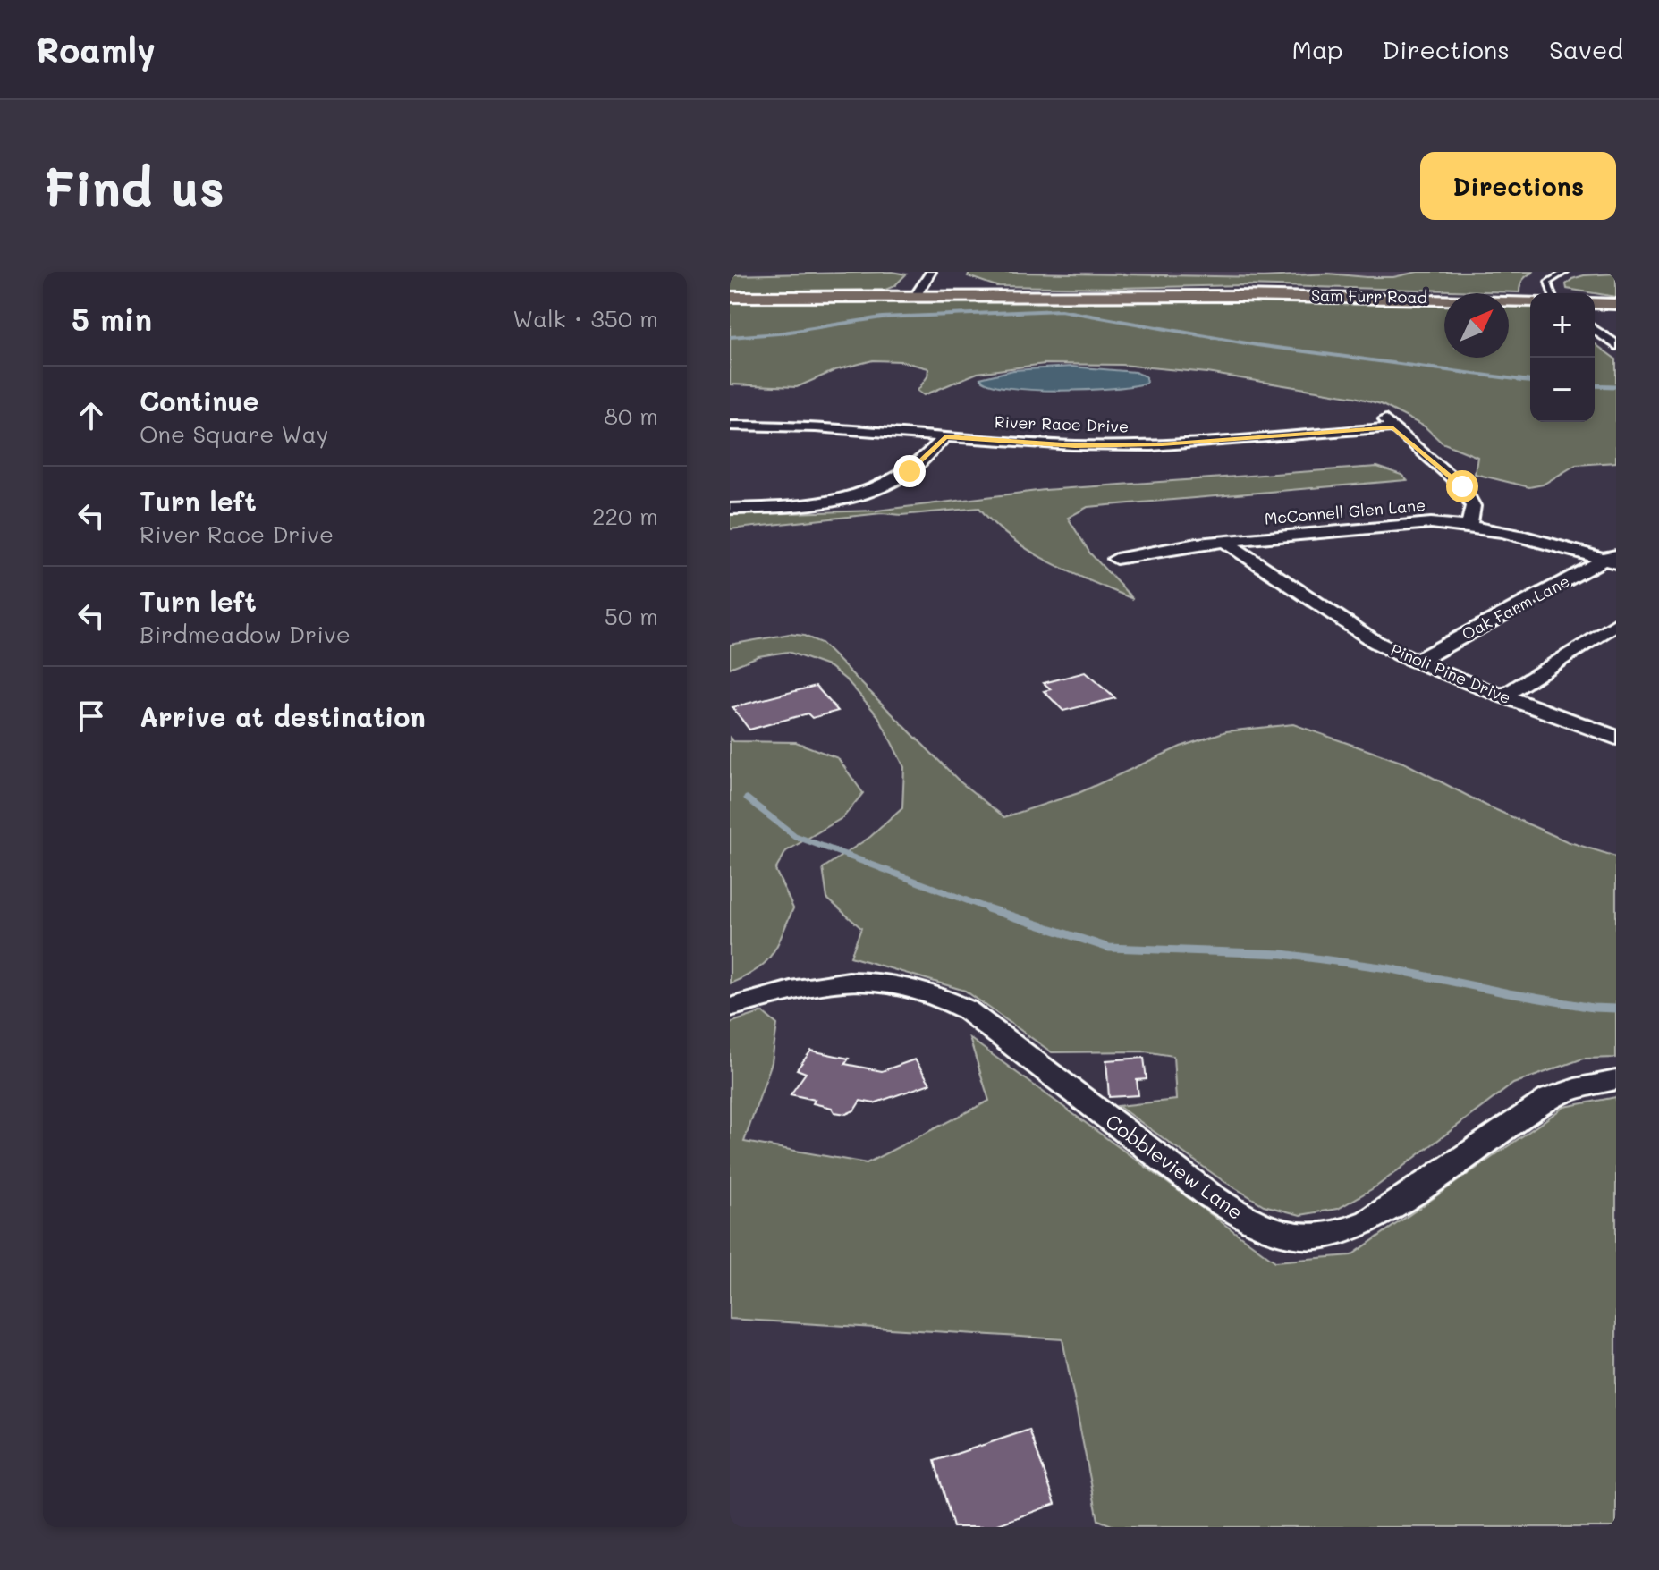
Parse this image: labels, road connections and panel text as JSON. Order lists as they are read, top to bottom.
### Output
{
  "streets": {
    "main road": ["Sam Furr Road"],
    "street": [
      "River Race Drive",
      "McConnell Glen Lane",
      "Oak Farm Lane",
      "Pinoli Pine Drive",
      "Cobbleview Lane"
    ]
  },
  "crossings": [
    ["River Race Drive", "McConnell Glen Lane"],
    ["McConnell Glen Lane", "Oak Farm Lane"],
    ["McConnell Glen Lane", "Pinoli Pine Drive"],
    ["Oak Farm Lane", "Pinoli Pine Drive"]
  ],
  "north": "top right",
  "page": {
    "header": "Roamly",
    "nav": ["Map", "Directions", "Saved"],
    "buttons": "Directions",
    "title": "Find us",
    "heading": ["5 min", "Walk · 350 m"],
    "map_buttons": ["+", "−"],
    "list": [
      ["Continue", "One Square Way", "80 m"],
      ["Turn left", "River Race Drive", "220 m"],
      ["Turn left", "Birdmeadow Drive", "50 m"],
      "Arrive at destination"
    ]
  }
}
